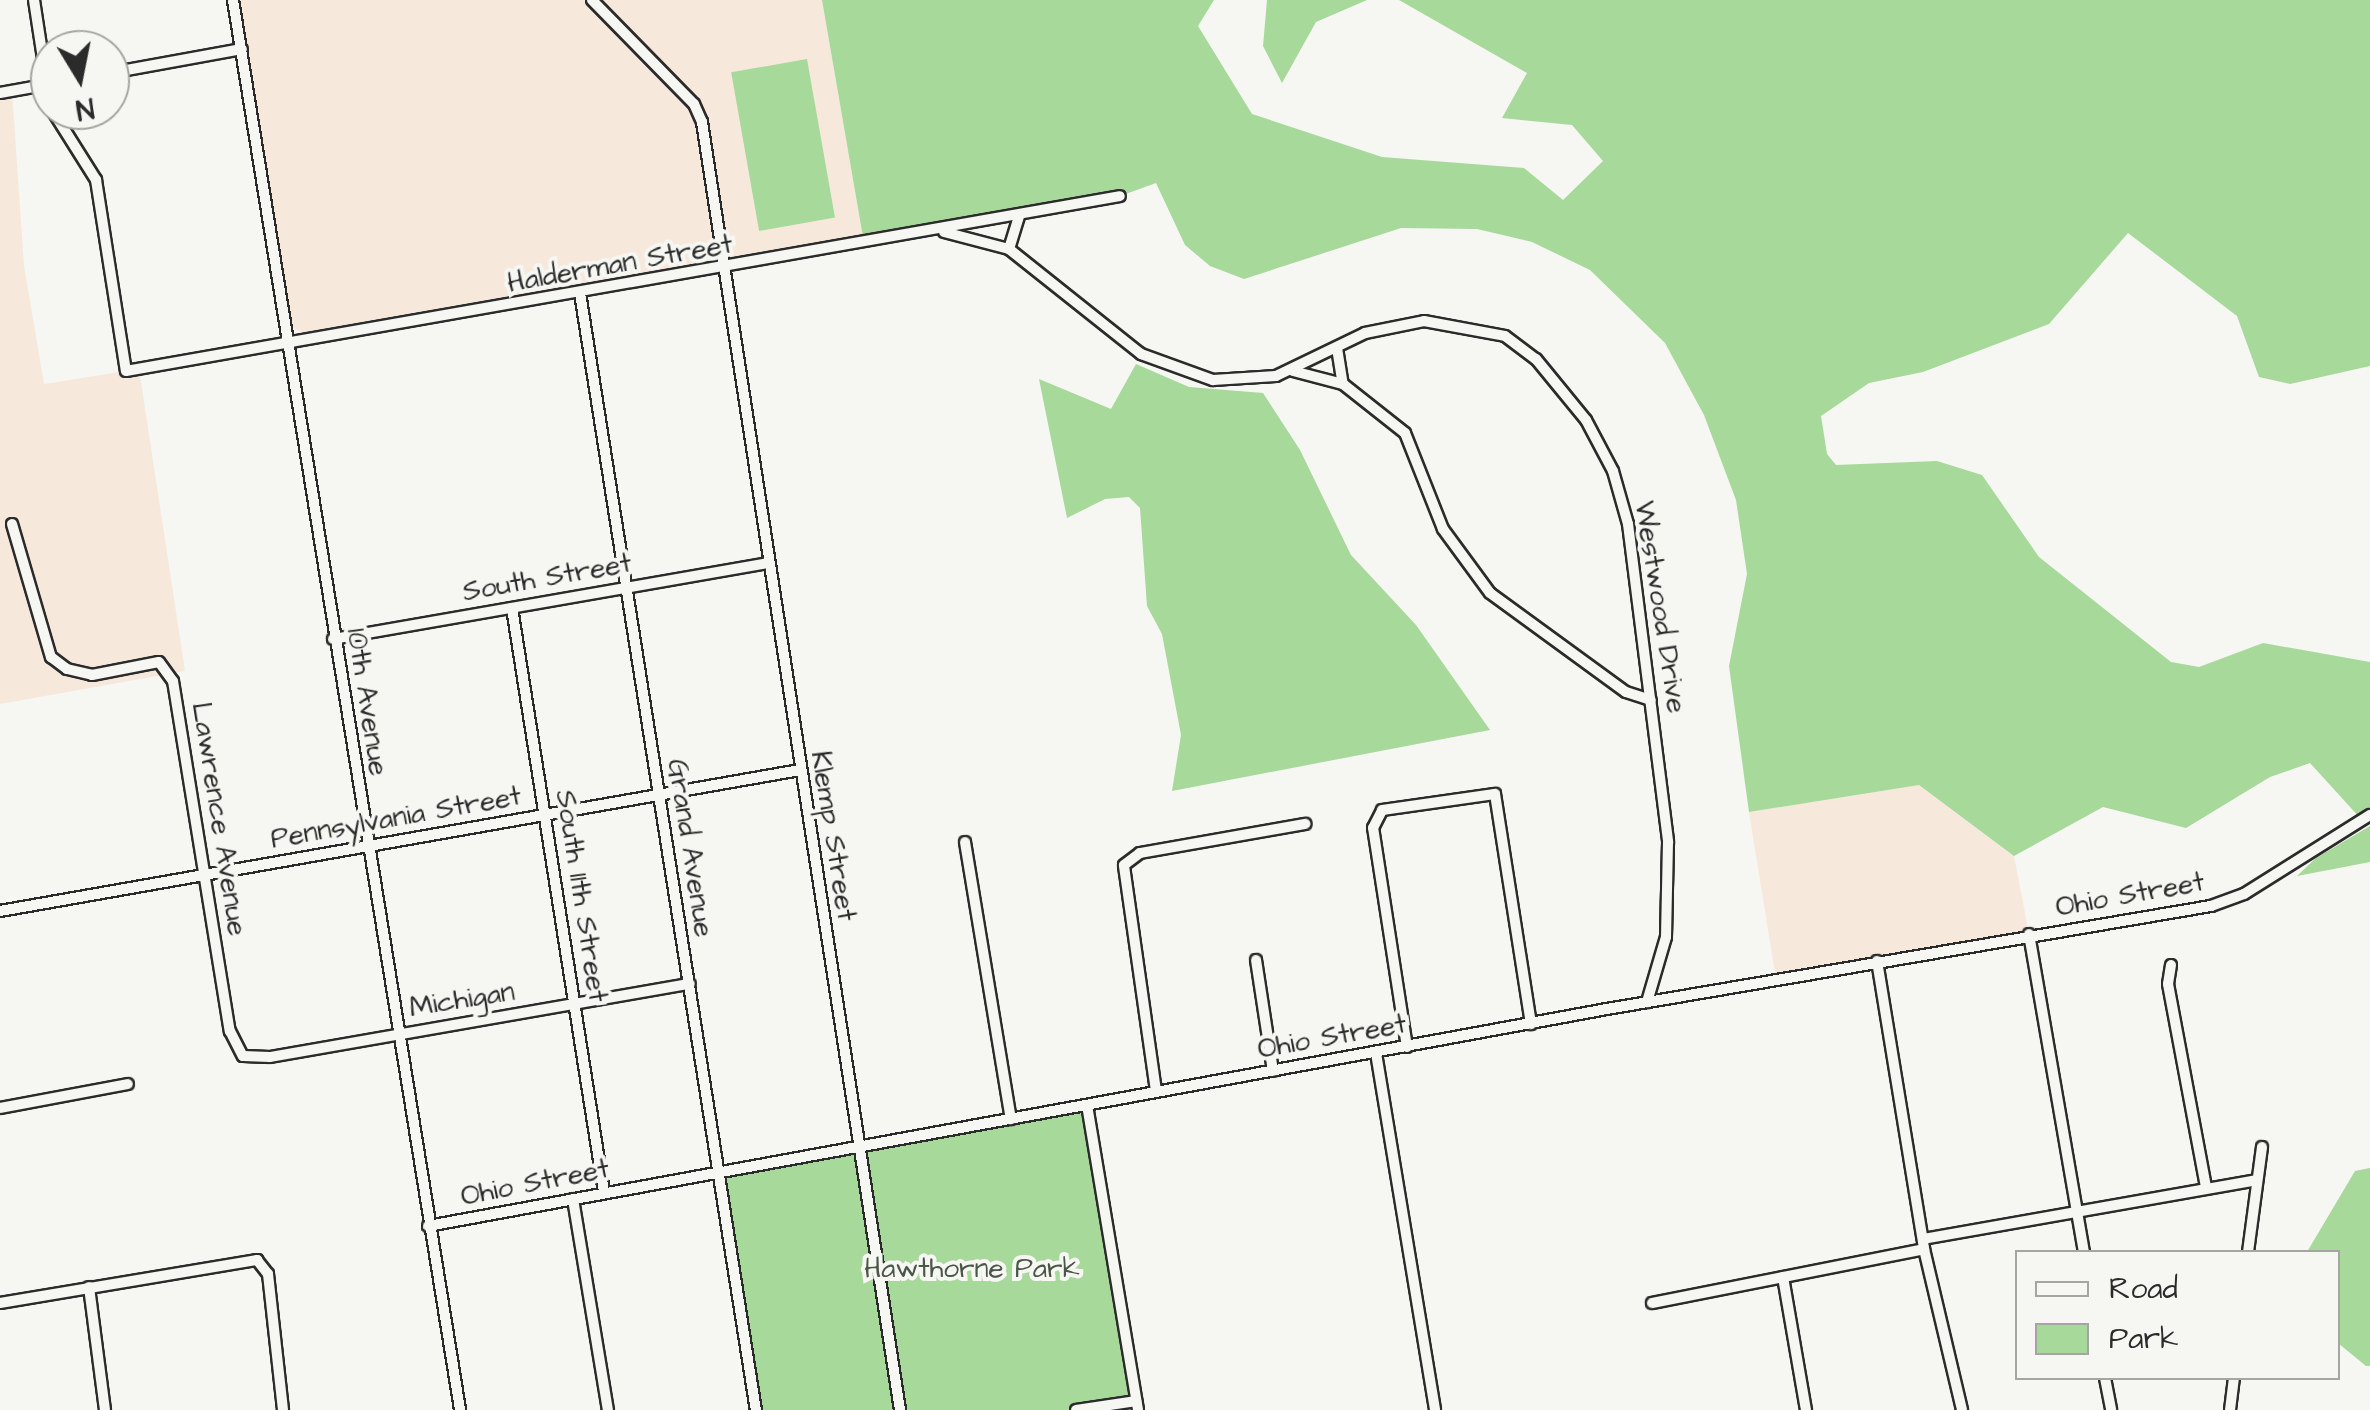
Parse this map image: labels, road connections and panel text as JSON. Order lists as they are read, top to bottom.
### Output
{
  "streets": {
    "street": [
      "Halderman Street",
      "South Street",
      "Westwood Drive",
      "10th Avenue",
      "Pennsylvania Street",
      "Lawrence Avenue",
      "Klemp Street",
      "Grand Avenue",
      "Ohio Street",
      "South 11th Street",
      "Michigan"
    ]
  },
  "crossings": [
    ["Halderman Street", "Westwood Drive"],
    ["Halderman Street", "10th Avenue"],
    ["Halderman Street", "Klemp Street"],
    ["Halderman Street", "Grand Avenue"],
    ["South Street", "10th Avenue"],
    ["South Street", "Klemp Street"],
    ["South Street", "Grand Avenue"],
    ["South Street", "South 11th Street"],
    ["Westwood Drive", "Ohio Street"],
    ["10th Avenue", "Pennsylvania Street"],
    ["10th Avenue", "Ohio Street"],
    ["10th Avenue", "Michigan"],
    ["Pennsylvania Street", "Lawrence Avenue"],
    ["Pennsylvania Street", "Klemp Street"],
    ["Pennsylvania Street", "Grand Avenue"],
    ["Pennsylvania Street", "South 11th Street"],
    ["Lawrence Avenue", "Michigan"],
    ["Klemp Street", "Ohio Street"],
    ["Grand Avenue", "Ohio Street"],
    ["Grand Avenue", "Michigan"],
    ["Ohio Street", "South 11th Street"],
    ["South 11th Street", "Michigan"]
  ],
  "parks": ["Hawthorne Park"],
  "legend": ["Road", "Park"],
  "north": "bottom"
}
